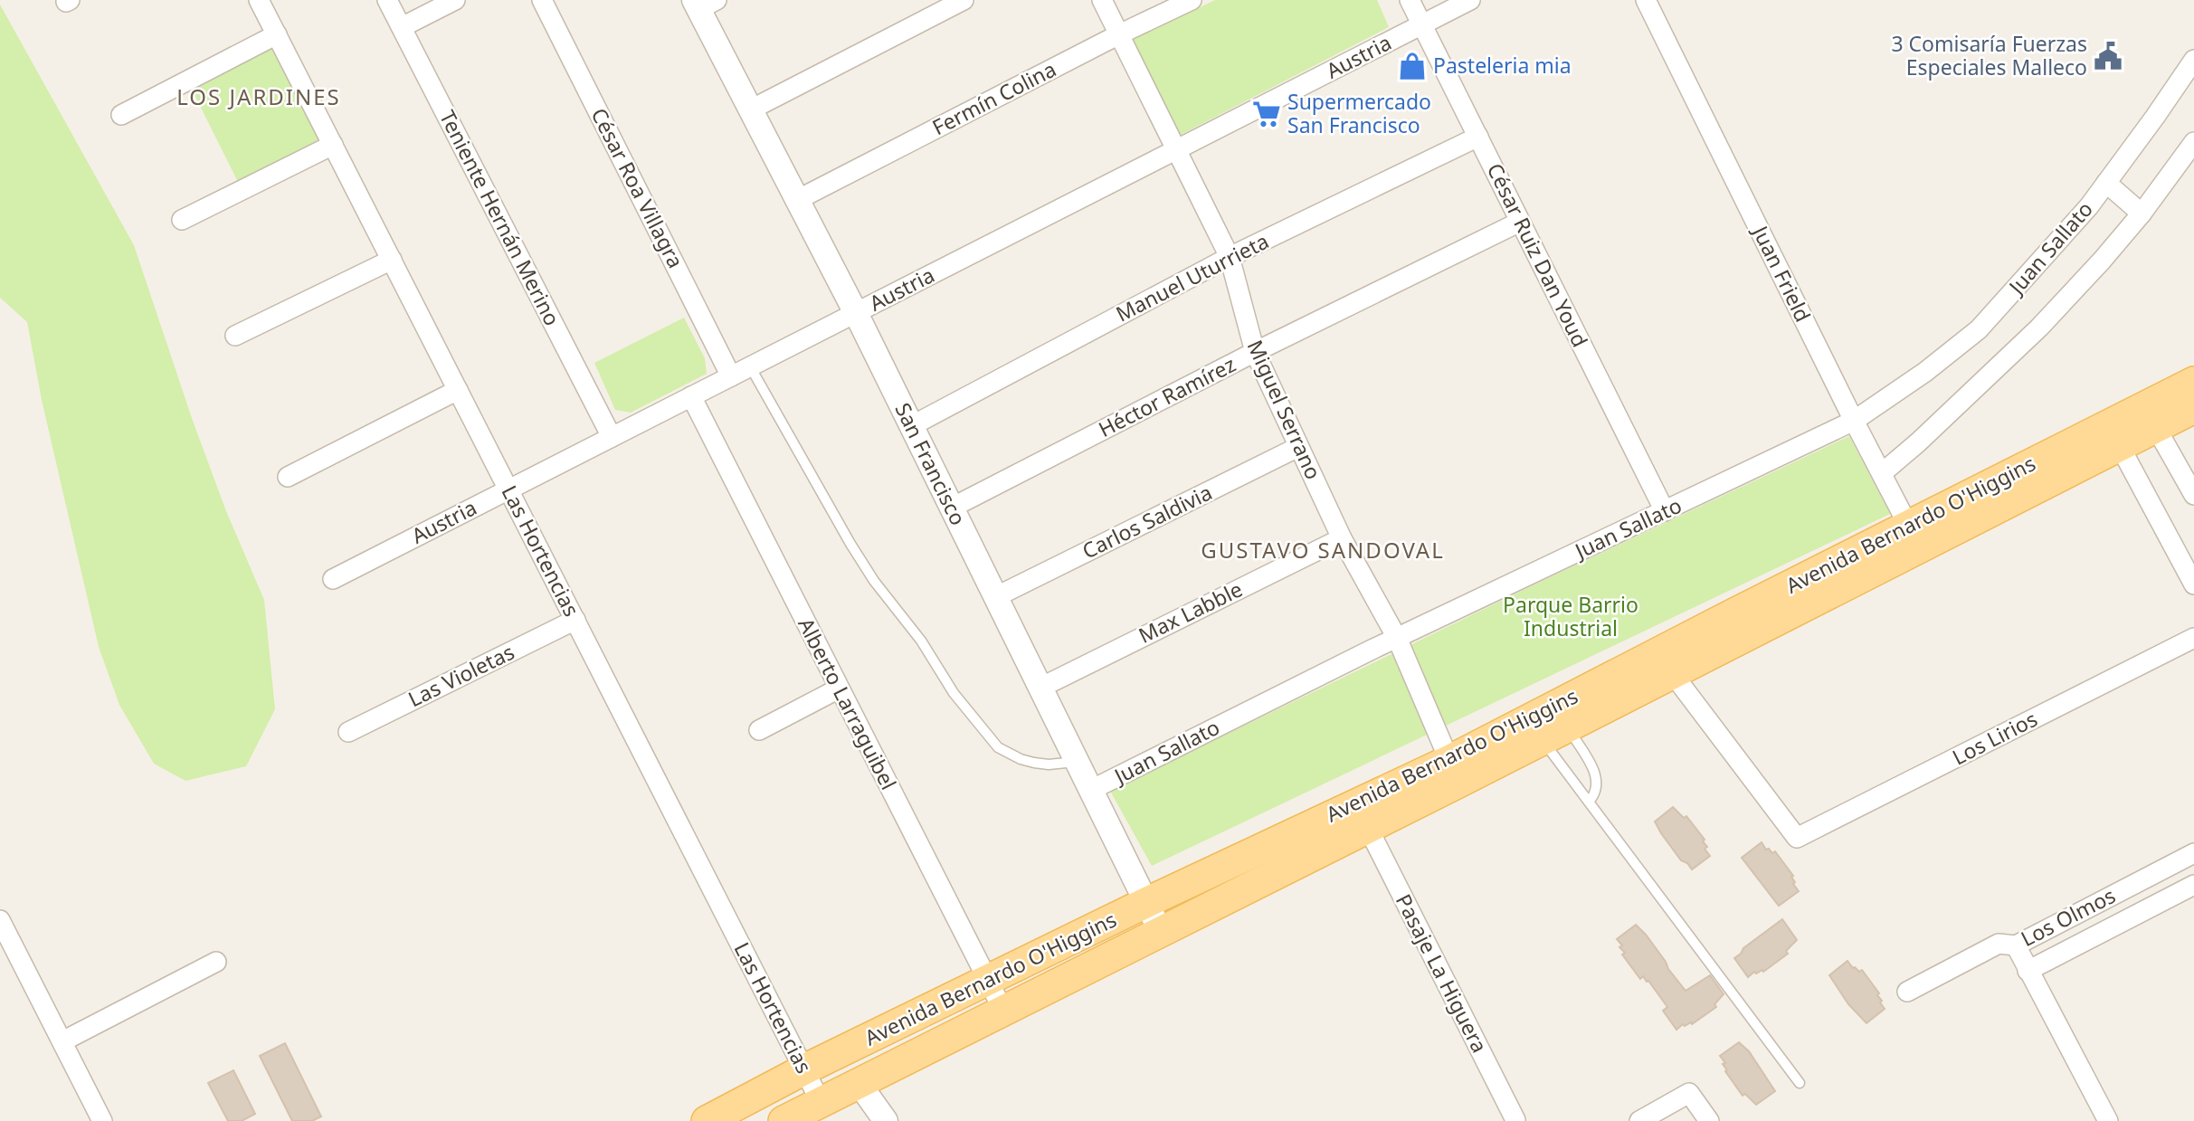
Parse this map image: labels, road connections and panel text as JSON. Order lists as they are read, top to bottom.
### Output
{
  "streets": {
    "main road": ["Avenida Bernardo O'Higgins"],
    "street": [
      "Austria",
      "Fermín Colina",
      "César Roa Villagra",
      "Teniente Hernán Merino",
      "Juan Sallato",
      "César Ruiz Dan Youd",
      "Juan Frield",
      "Manuel Uturrieta",
      "Héctor Ramírez",
      "Miguel Serrano",
      "San Francisco",
      "Carlos Saldivia",
      "Las Hortencias",
      "Max Labble",
      "Las Violetas",
      "Alberto Larraguibel",
      "Los Lirios",
      "Los Olmos",
      "Pasaje La Higuera"
    ]
  },
  "crossings": [
    ["Austria", "César Roa Villagra"],
    ["Austria", "Teniente Hernán Merino"],
    ["Austria", "César Ruiz Dan Youd"],
    ["Austria", "Miguel Serrano"],
    ["Austria", "San Francisco"],
    ["Austria", "Las Hortencias"],
    ["Austria", "Alberto Larraguibel"],
    ["Fermín Colina", "Miguel Serrano"],
    ["Fermín Colina", "San Francisco"],
    ["Juan Sallato", "César Ruiz Dan Youd"],
    ["Juan Sallato", "Juan Frield"],
    ["Juan Sallato", "Miguel Serrano"],
    ["Juan Sallato", "San Francisco"],
    ["César Ruiz Dan Youd", "Manuel Uturrieta"],
    ["César Ruiz Dan Youd", "Héctor Ramírez"],
    ["Juan Frield", "Avenida Bernardo O'Higgins"],
    ["Manuel Uturrieta", "Miguel Serrano"],
    ["Manuel Uturrieta", "San Francisco"],
    ["Héctor Ramírez", "Miguel Serrano"],
    ["Héctor Ramírez", "San Francisco"],
    ["Miguel Serrano", "Carlos Saldivia"],
    ["Miguel Serrano", "Avenida Bernardo O'Higgins"],
    ["Miguel Serrano", "Max Labble"],
    ["San Francisco", "Carlos Saldivia"],
    ["San Francisco", "Avenida Bernardo O'Higgins"],
    ["San Francisco", "Max Labble"],
    ["Avenida Bernardo O'Higgins", "Las Hortencias"],
    ["Avenida Bernardo O'Higgins", "Alberto Larraguibel"],
    ["Avenida Bernardo O'Higgins", "Los Lirios"],
    ["Avenida Bernardo O'Higgins", "Pasaje La Higuera"],
    ["Las Hortencias", "Las Violetas"]
  ],
  "districts": ["LOS JARDINES", "GUSTAVO SANDOVAL"],
  "parks": ["Parque Barrio Industrial"],
  "places": {
    "public building": ["3 Comisaría Fuerzas Especiales Malleco"],
    "shop": ["Pasteleria mia"],
    "supermarket": ["Supermercado San Francisco"]
  }
}
